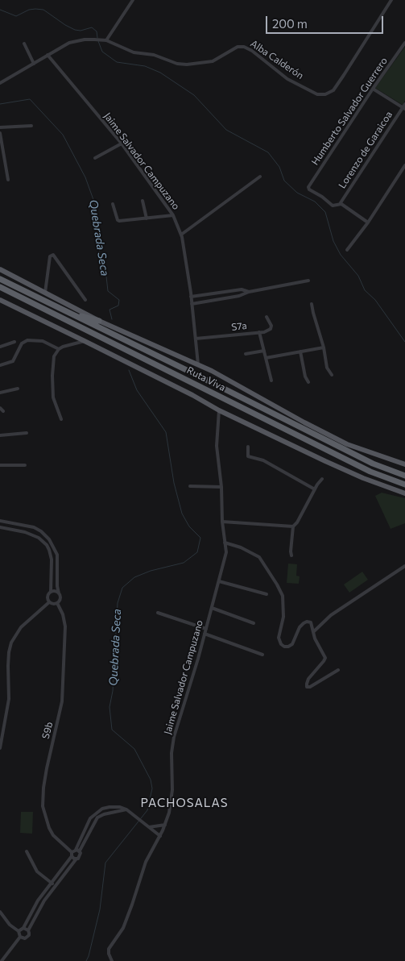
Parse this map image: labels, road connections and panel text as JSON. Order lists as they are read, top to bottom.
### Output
{
  "streets": {
    "highway": ["Ruta Viva"],
    "street": [
      "Alba Calderón",
      "Humberto Salvador Guerrero",
      "Lorenzo de Garaicoa",
      "Jaime Salvador Campuzano",
      "S7a",
      "S9b"
    ]
  },
  "crossings": [
    ["Alba Calderón", "Jaime Salvador Campuzano"],
    ["Humberto Salvador Guerrero", "Lorenzo de Garaicoa"],
    ["Jaime Salvador Campuzano", "S7a"],
    ["Jaime Salvador Campuzano", "Ruta Viva"]
  ],
  "districts": ["PACHOSALAS"],
  "water": ["Quebrada Seca"],
  "scale_bar": "200 m"
}
